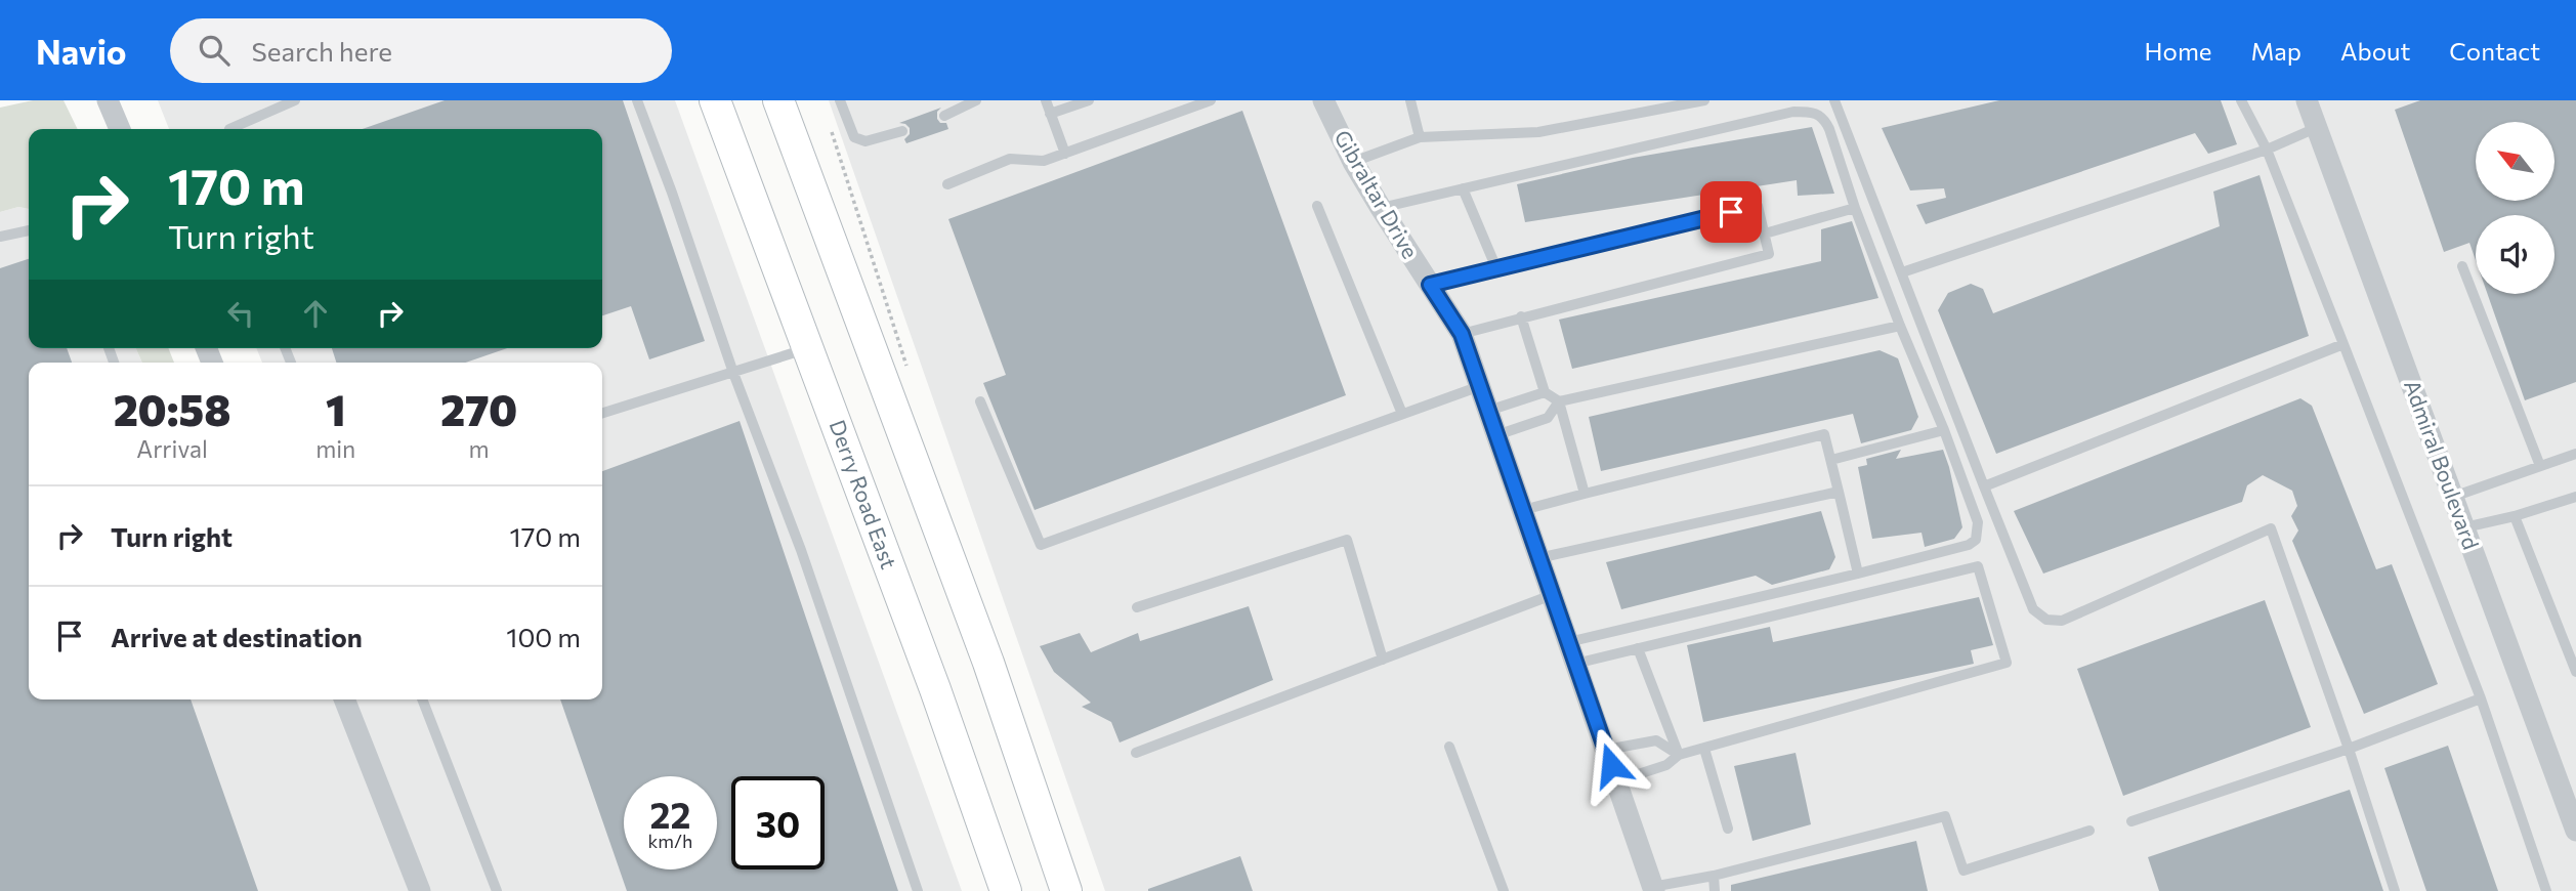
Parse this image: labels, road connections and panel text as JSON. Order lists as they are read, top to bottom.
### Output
{
  "streets": {
    "main road": ["Derry Road East"],
    "street": ["Gibraltar Drive", "Admiral Boulevard"]
  },
  "north": "top left",
  "page": {
    "header": "Navio",
    "search": "Search here",
    "nav": [
      "Home",
      "Map",
      "About",
      "Contact"
    ],
    "turn": ["170 m", "Turn right"],
    "eta": [
      "20:58",
      "Arrival",
      "1",
      "min",
      "270",
      "m"
    ],
    "list": [
      {
        "name": "Turn right",
        "value": "170 m"
      },
      {
        "name": "Arrive at destination",
        "value": "100 m"
      }
    ],
    "speed": "22 km/h",
    "limit": "30"
  }
}
